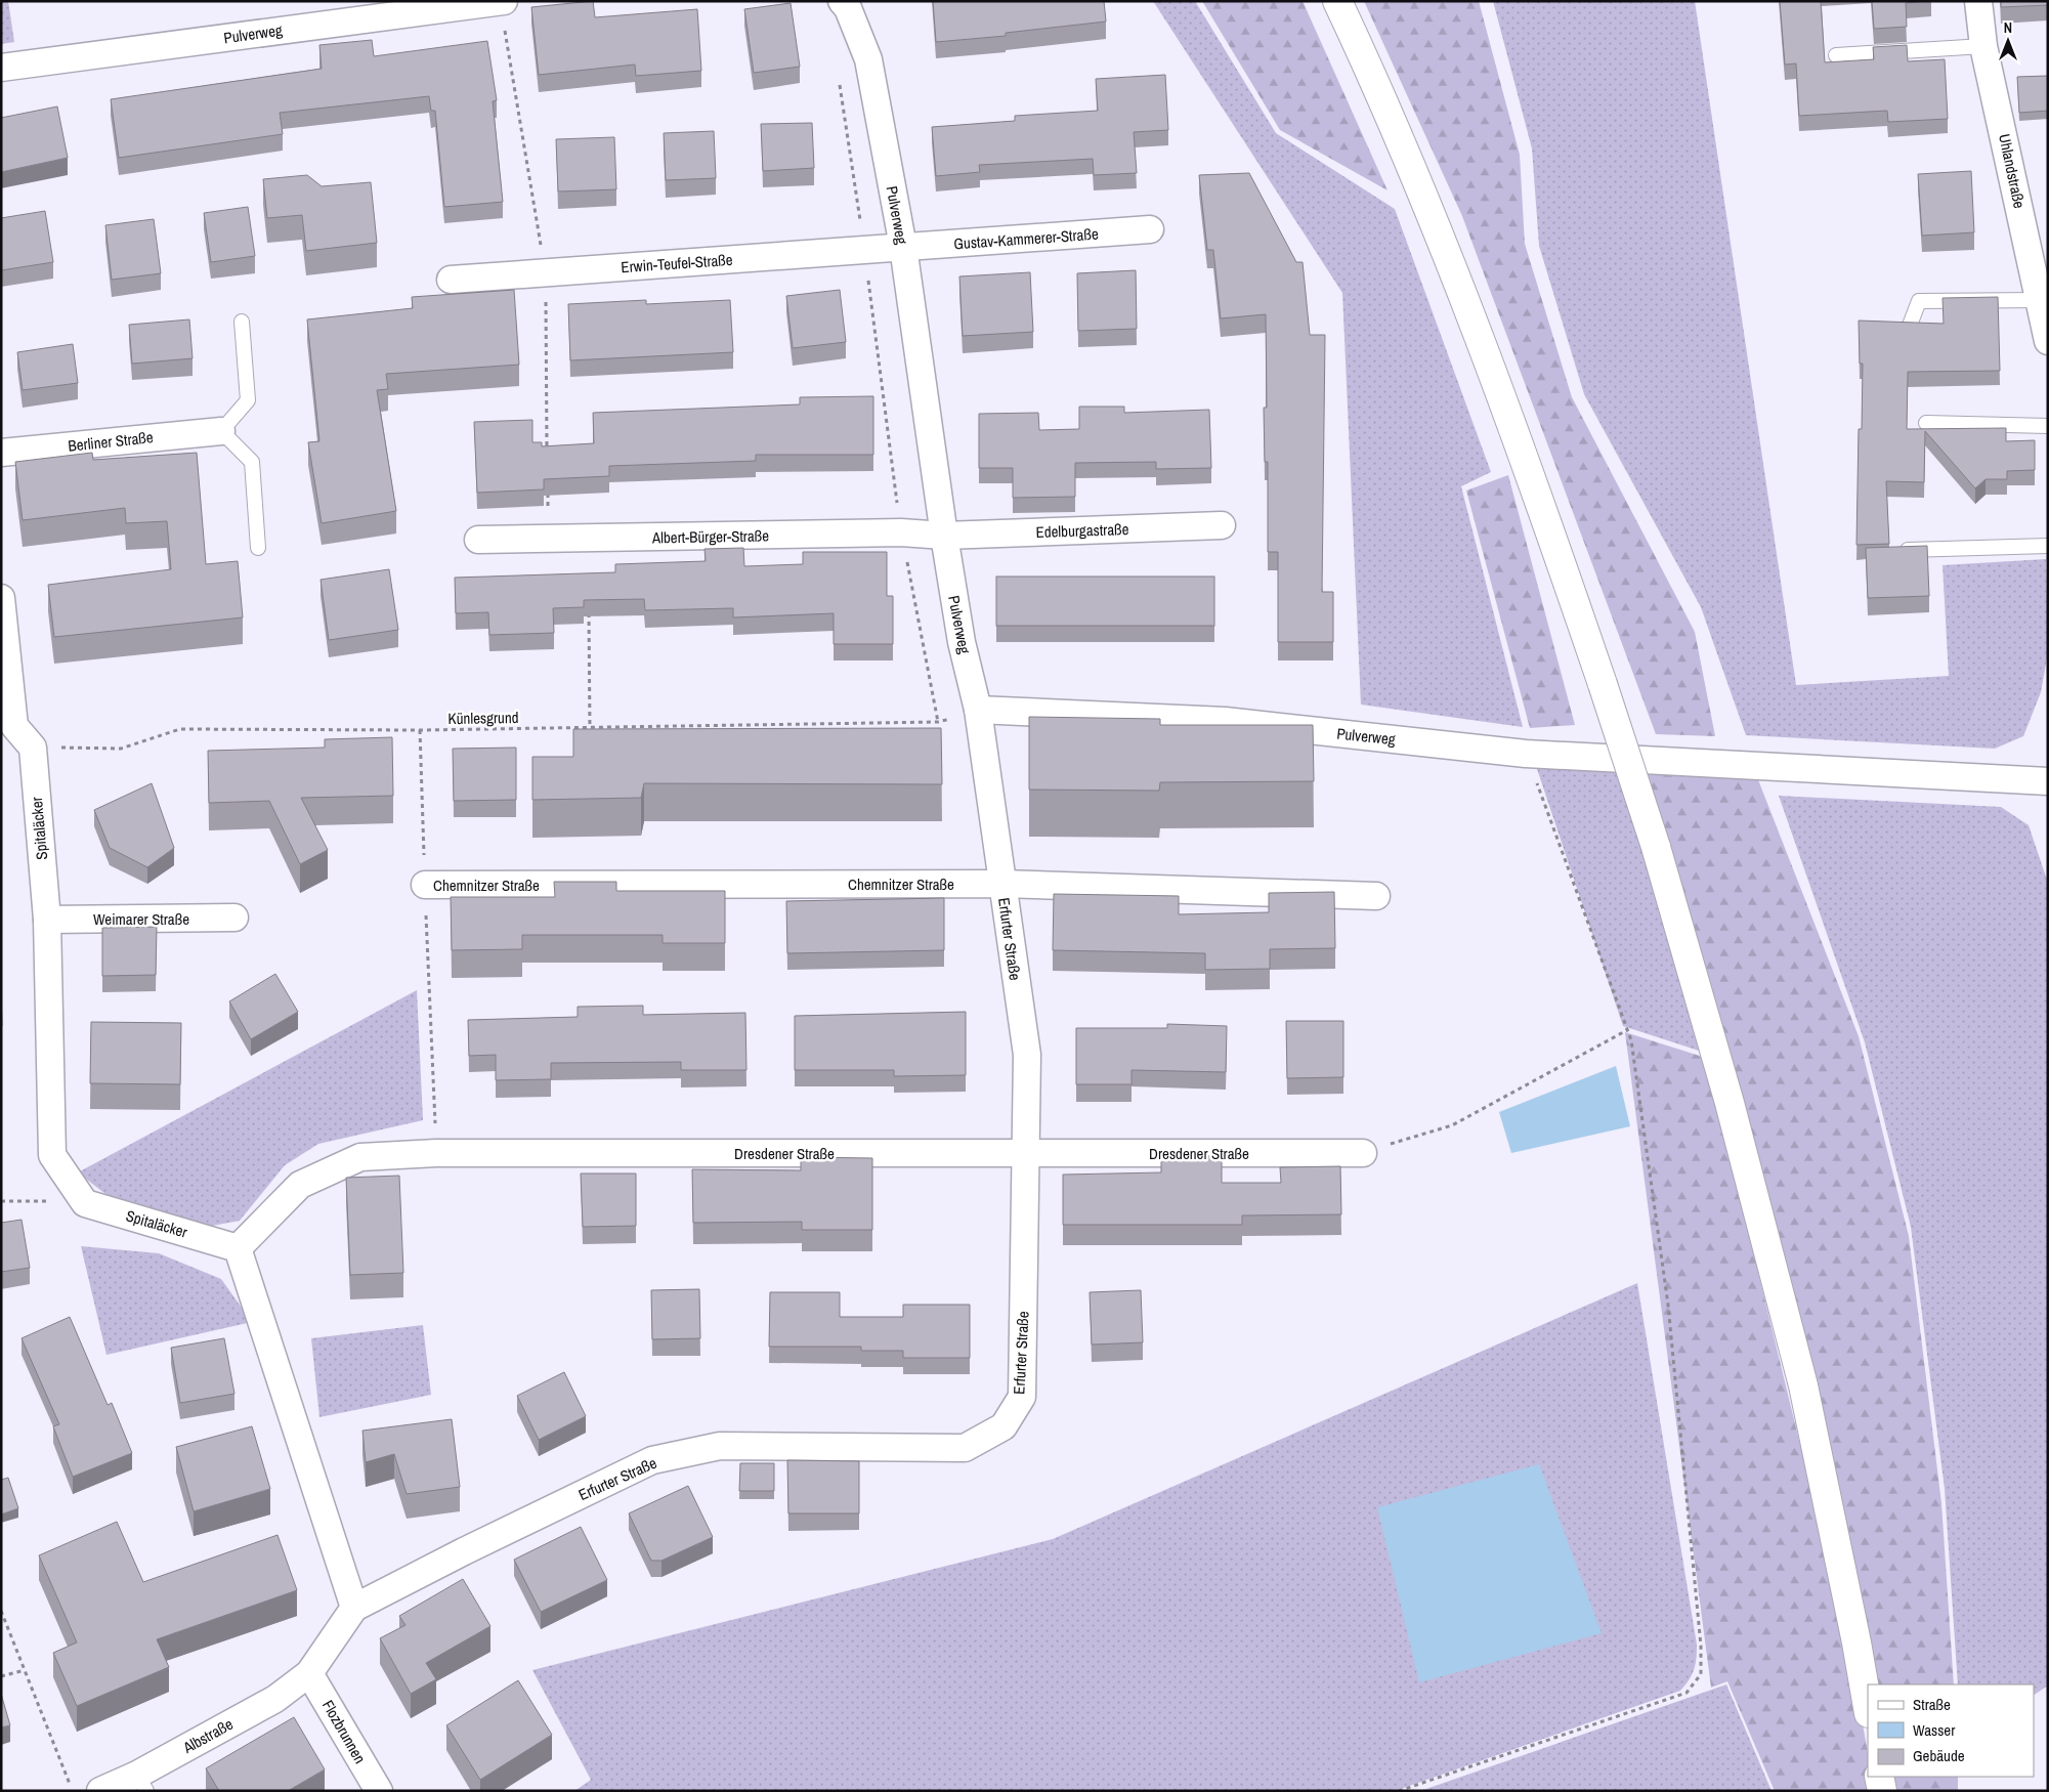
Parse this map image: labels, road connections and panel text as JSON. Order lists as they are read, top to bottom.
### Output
{
  "streets": {
    "street": [
      "Pulverweg",
      "Uhlandstraße",
      "Gustav-Kammerer-Straße",
      "Erwin-Teufel-Straße",
      "Berliner Straße",
      "Edelburgastraße",
      "Albert-Bürger-Straße",
      "Spitaläcker",
      "Chemnitzer Straße",
      "Weimarer Straße",
      "Erfurter Straße",
      "Dresdener Straße",
      "Flozbrunnen",
      "Albstraße"
    ],
    "path": ["Künlesgrund"]
  },
  "crossings": [
    ["Pulverweg", "Gustav-Kammerer-Straße"],
    ["Pulverweg", "Erwin-Teufel-Straße"],
    ["Pulverweg", "Edelburgastraße"],
    ["Pulverweg", "Albert-Bürger-Straße"],
    ["Pulverweg", "Erfurter Straße"],
    ["Gustav-Kammerer-Straße", "Erwin-Teufel-Straße"],
    ["Edelburgastraße", "Albert-Bürger-Straße"],
    ["Albert-Bürger-Straße", "Künlesgrund"],
    ["Künlesgrund", "Spitaläcker"],
    ["Spitaläcker", "Weimarer Straße"],
    ["Spitaläcker", "Dresdener Straße"],
    ["Chemnitzer Straße", "Erfurter Straße"],
    ["Erfurter Straße", "Dresdener Straße"],
    ["Flozbrunnen", "Albstraße"]
  ],
  "legend": ["Straße", "Wasser", "Gebäude"],
  "north": "top"
}
